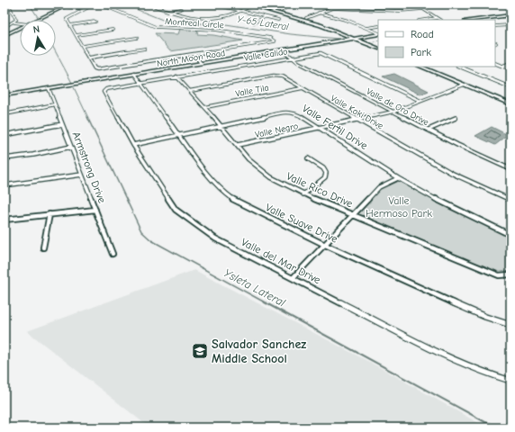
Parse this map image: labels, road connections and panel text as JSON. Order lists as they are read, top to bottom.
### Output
{
  "streets": {
    "main road": ["North Moon Road"],
    "street": [
      "Montreal Circle",
      "Valle Calido",
      "Valle Tila",
      "Valle de Oro Drive",
      "Valle Koki Drive",
      "Valle Fertil Drive",
      "Valle Negro",
      "Armstrong Drive",
      "Valle Rico Drive",
      "Valle Suave Drive",
      "Valle del Mar Drive"
    ]
  },
  "crossings": [
    ["Valle Calido", "Valle de Oro Drive"],
    ["Valle Calido", "Valle Negro"],
    ["Valle Calido", "Valle Rico Drive"],
    ["Valle Calido", "Valle Suave Drive"],
    ["Valle Calido", "Valle del Mar Drive"],
    ["North Moon Road", "Valle de Oro Drive"],
    ["North Moon Road", "Armstrong Drive"],
    ["North Moon Road", "Valle Suave Drive"],
    ["Valle Tila", "Valle Koki Drive"],
    ["Valle Tila", "Valle Rico Drive"],
    ["Valle de Oro Drive", "Valle Negro"],
    ["Valle Koki Drive", "Valle Negro"],
    ["Valle Koki Drive", "Valle Rico Drive"],
    ["Valle Fertil Drive", "Valle Negro"],
    ["Valle Fertil Drive", "Valle Rico Drive"],
    ["Valle Fertil Drive", "Valle Suave Drive"],
    ["Valle Fertil Drive", "Valle del Mar Drive"],
    ["Valle Negro", "Valle Rico Drive"]
  ],
  "water": ["Y-65 Lateral", "Ysleta Lateral"],
  "parks": ["Valle Hermoso Park"],
  "places": {
    "school or university": ["Salvador Sanchez Middle School"]
  },
  "legend": ["Road", "Park"],
  "north": "top"
}
